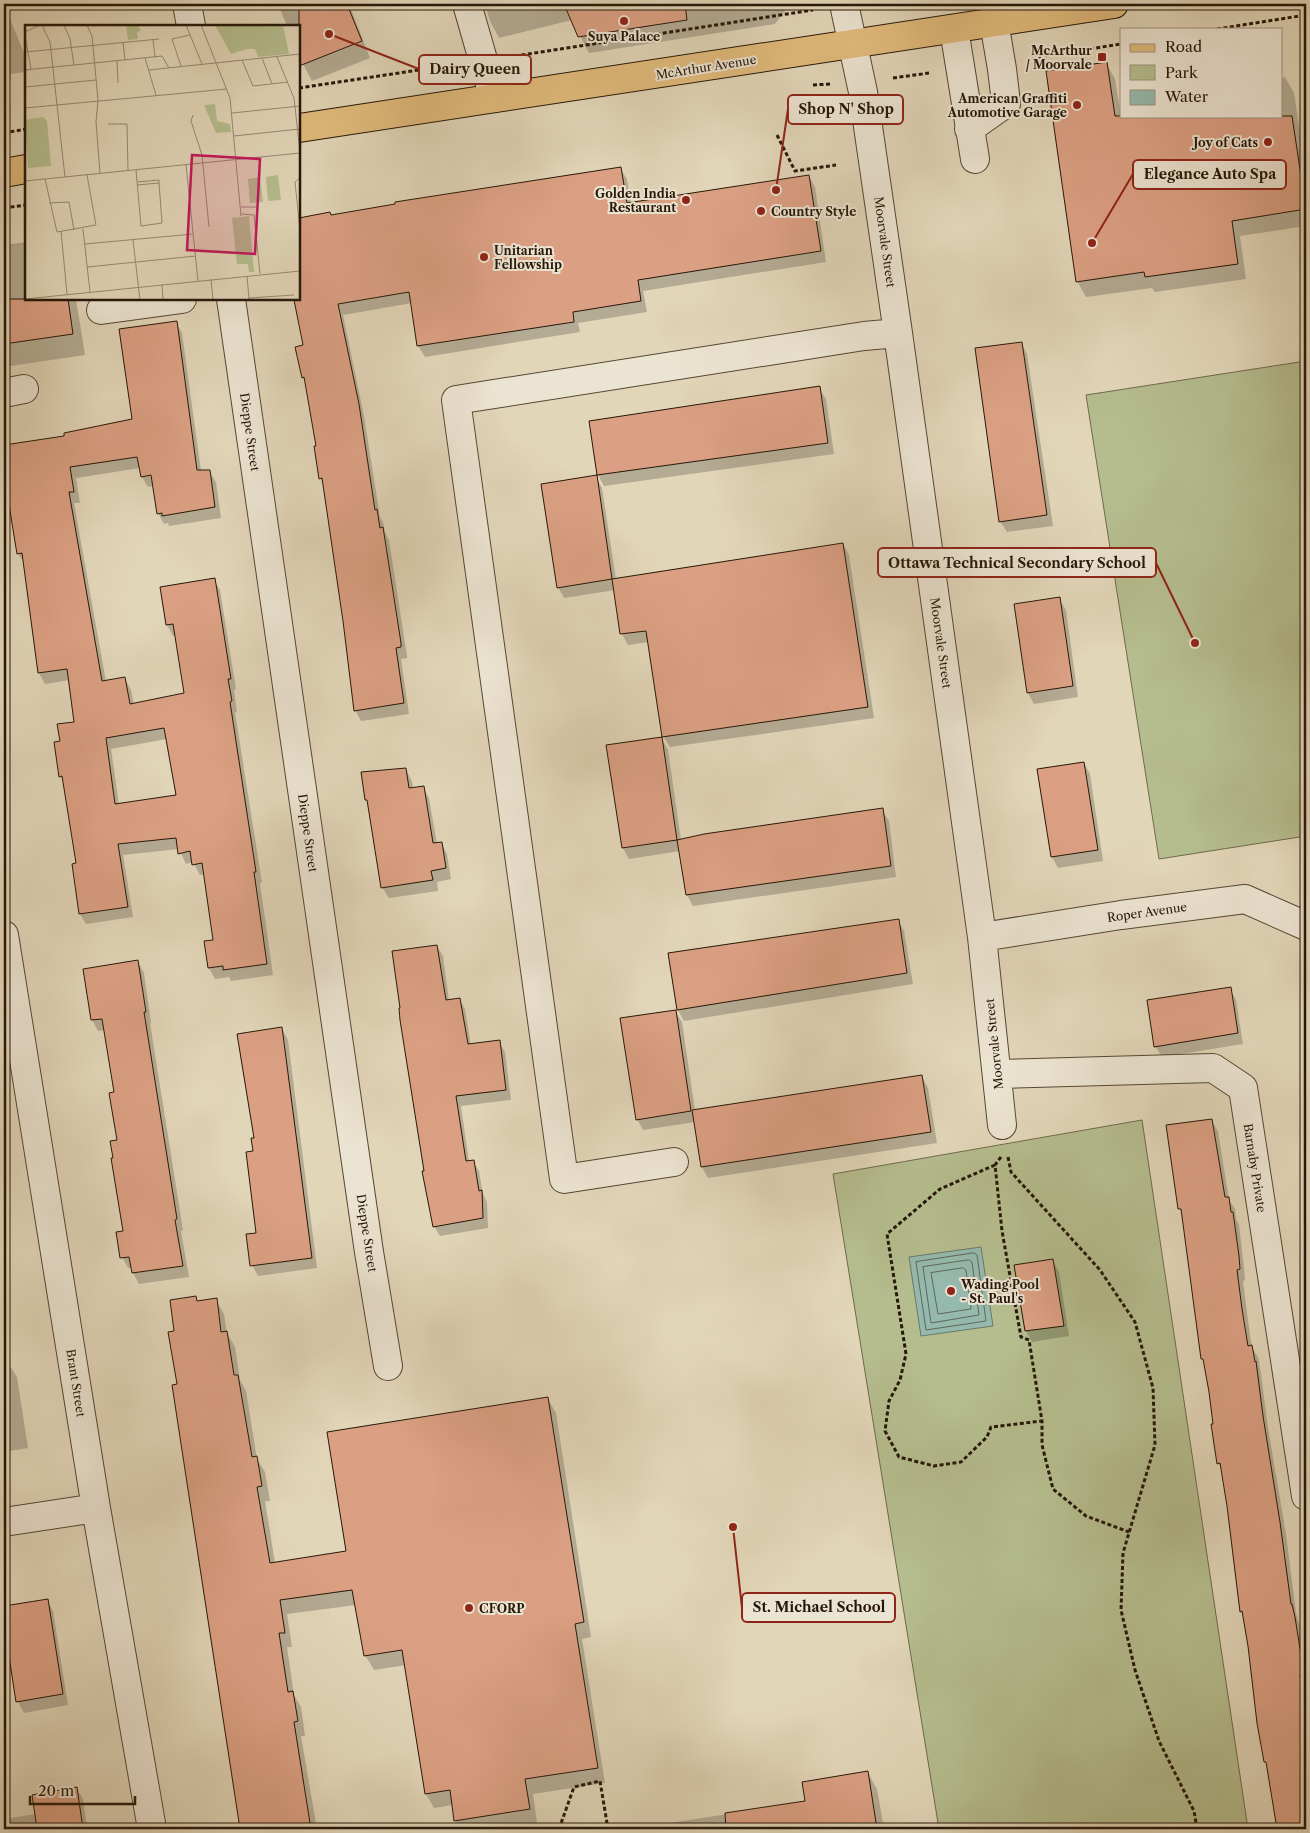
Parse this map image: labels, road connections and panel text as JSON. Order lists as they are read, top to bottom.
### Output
{
  "streets": {
    "main road": ["McArthur Avenue"],
    "street": [
      "Moorvale Street",
      "Dieppe Street",
      "Roper Avenue",
      "Barnaby Private",
      "Brant Street"
    ]
  },
  "crossings": [
    ["McArthur Avenue", "Moorvale Street"],
    ["Moorvale Street", "Roper Avenue"],
    ["Moorvale Street", "Barnaby Private"]
  ],
  "places": {
    "other": [
      "Suya Palace",
      "Dairy Queen",
      "American Graffiti Automotive Garage",
      "Joy of Cats",
      "Shop N' Shop",
      "Golden India Restaurant",
      "Country Style",
      "Elegance Auto Spa",
      "Unitarian Fellowship",
      "Ottawa Technical Secondary School",
      "Wading Pool - St. Paul's",
      "St. Michael School",
      "CFORP"
    ],
    "transit": ["McArthur / Moorvale"]
  },
  "legend": ["Road", "Park", "Water"],
  "scale_bar": "20 m"
}
